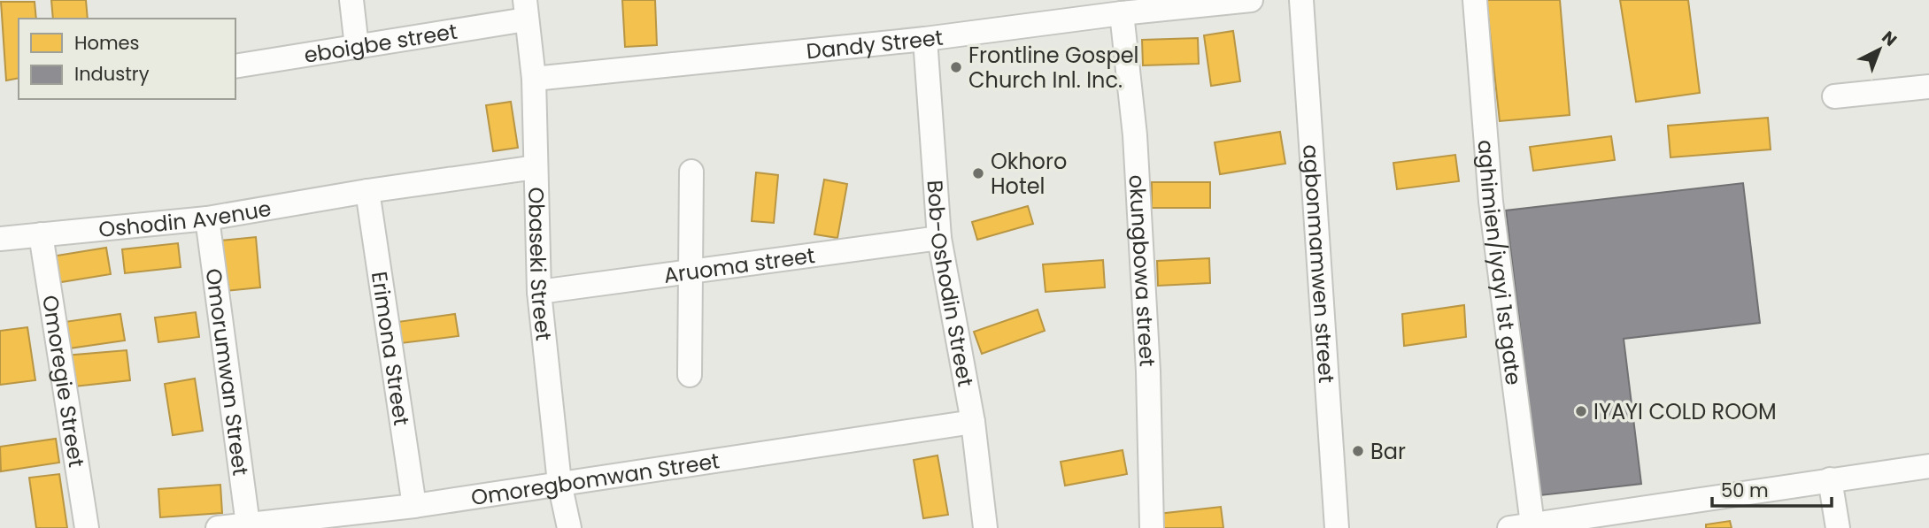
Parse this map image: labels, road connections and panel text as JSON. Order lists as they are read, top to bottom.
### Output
{
  "streets": {
    "street": [
      "eboigbe street",
      "Dandy Street",
      "Oshodin Avenue",
      "aghimien/iyayi 1st gate",
      "agbonmamwen street",
      "Obaseki Street",
      "Aruoma street",
      "okungbowa street",
      "Bob-Oshodin Street",
      "Erimona Street",
      "Omorumwan Street",
      "Omoregie Street",
      "Omoregbomwan Street"
    ]
  },
  "crossings": [
    ["eboigbe street", "Obaseki Street"],
    ["Dandy Street", "Obaseki Street"],
    ["Dandy Street", "okungbowa street"],
    ["Dandy Street", "Bob-Oshodin Street"],
    ["Oshodin Avenue", "Obaseki Street"],
    ["Oshodin Avenue", "Erimona Street"],
    ["Oshodin Avenue", "Omorumwan Street"],
    ["Oshodin Avenue", "Omoregie Street"],
    ["Obaseki Street", "Aruoma street"],
    ["Obaseki Street", "Omoregbomwan Street"],
    ["Aruoma street", "Bob-Oshodin Street"],
    ["Bob-Oshodin Street", "Omoregbomwan Street"],
    ["Erimona Street", "Omoregbomwan Street"],
    ["Omorumwan Street", "Omoregbomwan Street"]
  ],
  "places": [
    "Frontline Gospel Church Inl. Inc.",
    "Okhoro Hotel",
    "IYAYI COLD ROOM",
    "Bar"
  ],
  "legend": ["Homes", "Industry"],
  "scale_bar": "50 m",
  "north": "top right"
}
